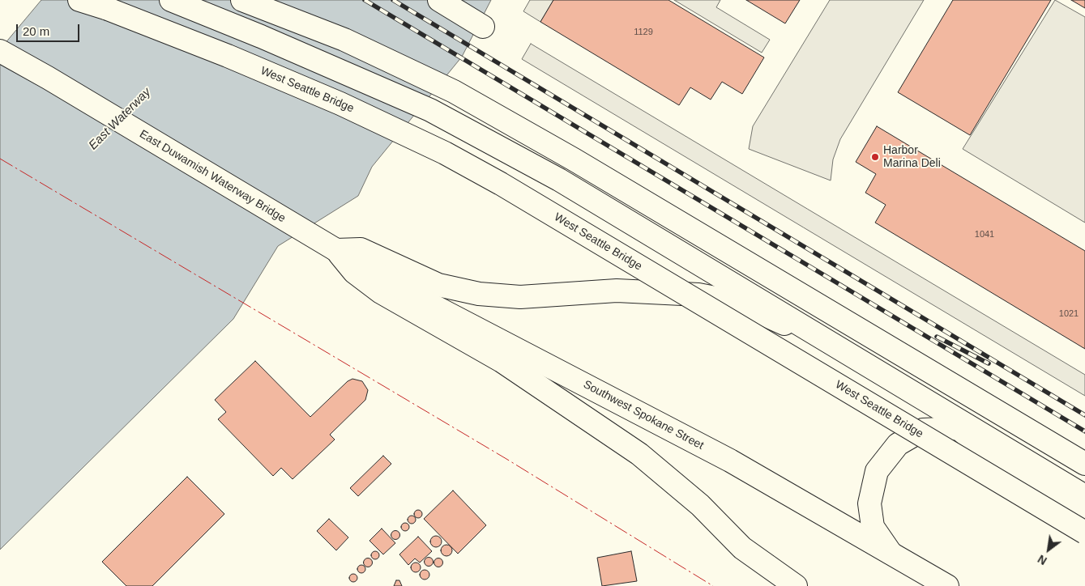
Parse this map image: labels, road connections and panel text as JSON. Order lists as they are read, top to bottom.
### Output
{
  "streets": {
    "main road": ["West Seattle Bridge", "East Duwamish Waterway Bridge", "Southwest Spokane Street"]
  },
  "crossings": [
    ["East Duwamish Waterway Bridge", "Southwest Spokane Street"]
  ],
  "water": ["East Waterway"],
  "places": ["Harbor Marina Deli"],
  "house_numbers": ["1129", "1041", "1021"],
  "scale_bar": "20 m",
  "north": "bottom left"
}
